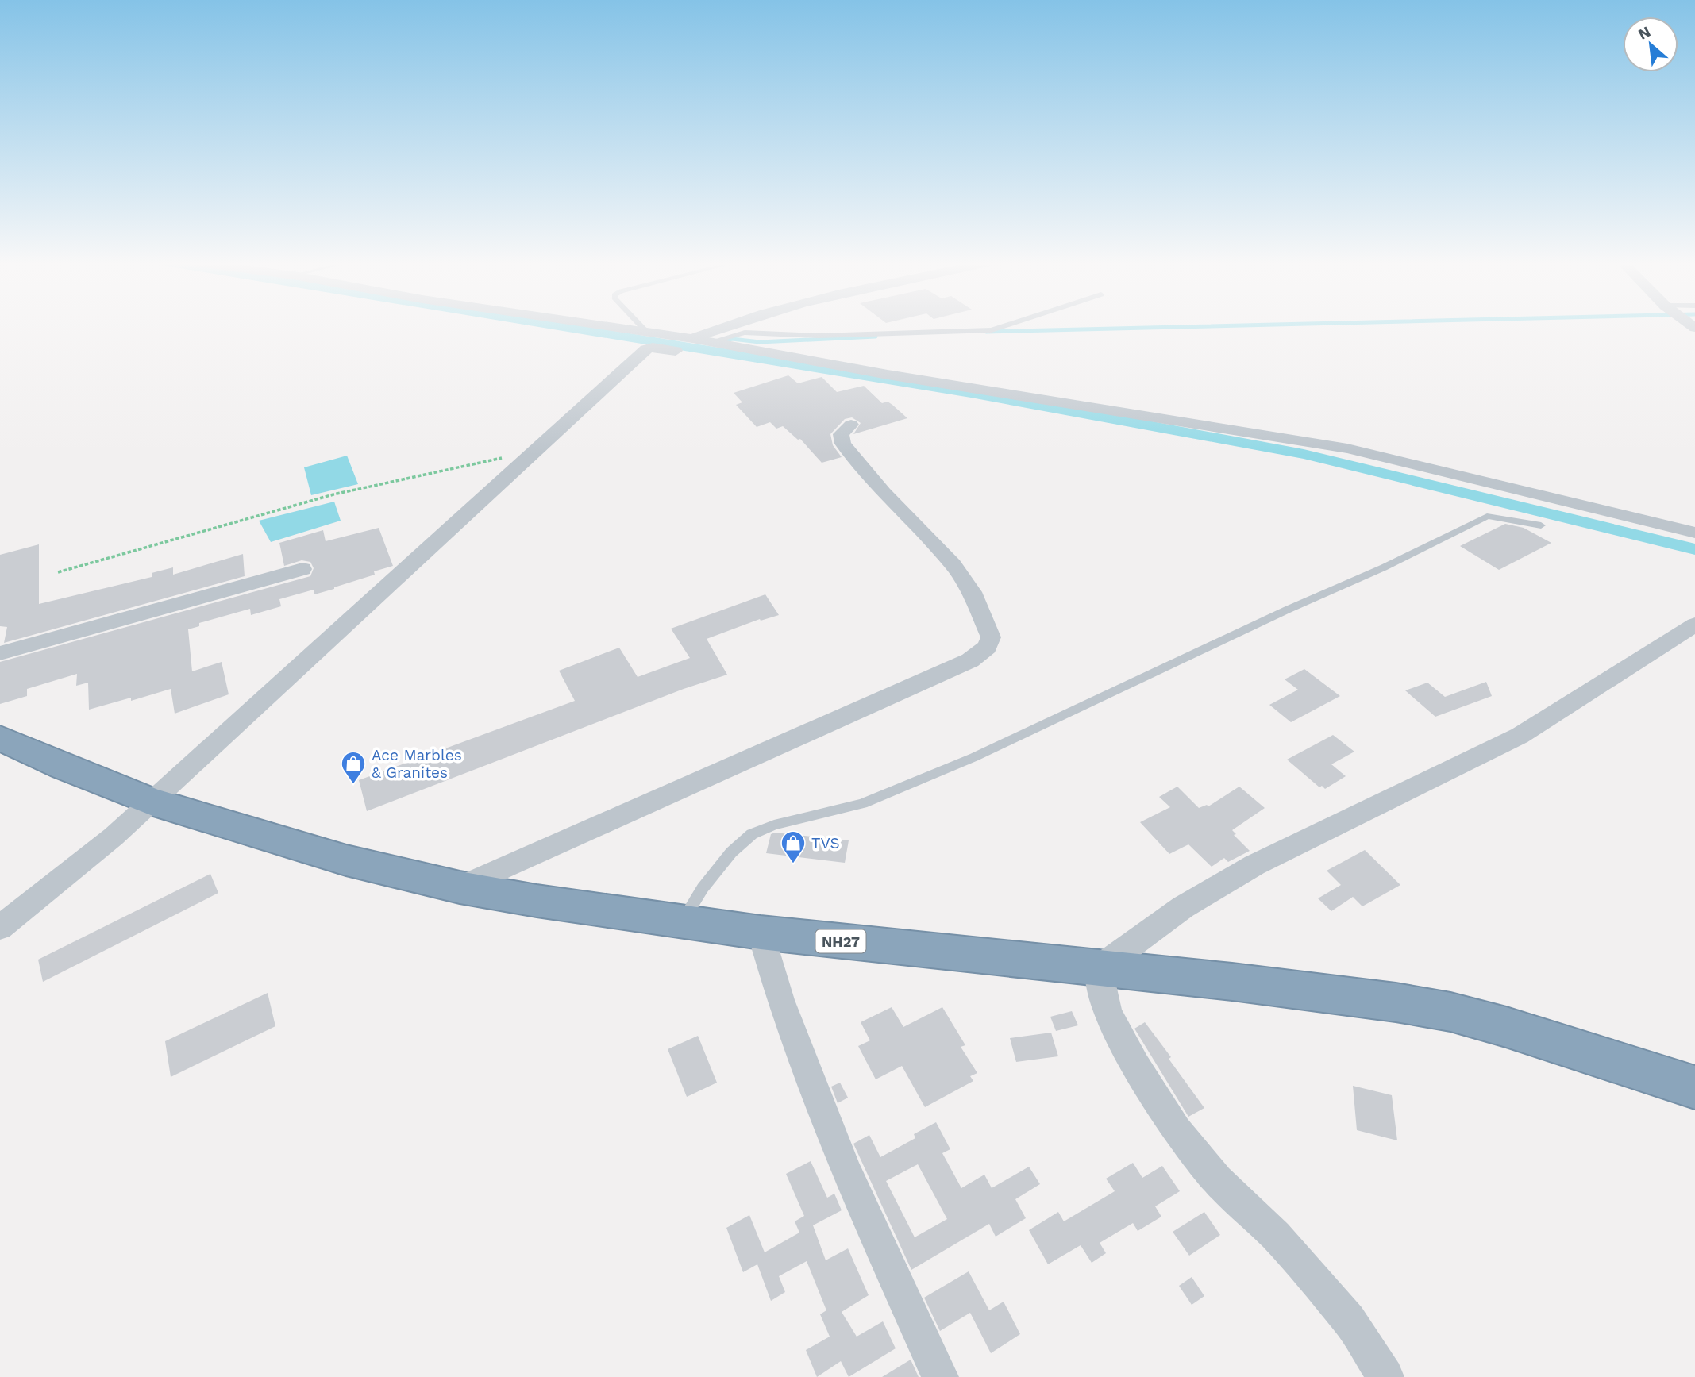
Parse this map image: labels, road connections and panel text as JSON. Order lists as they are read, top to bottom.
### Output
{
  "streets": {
    "highway": ["NH27"]
  },
  "places": {
    "shop": ["Ace Marbles & Granites", "TVS"]
  },
  "north": "top left"
}
